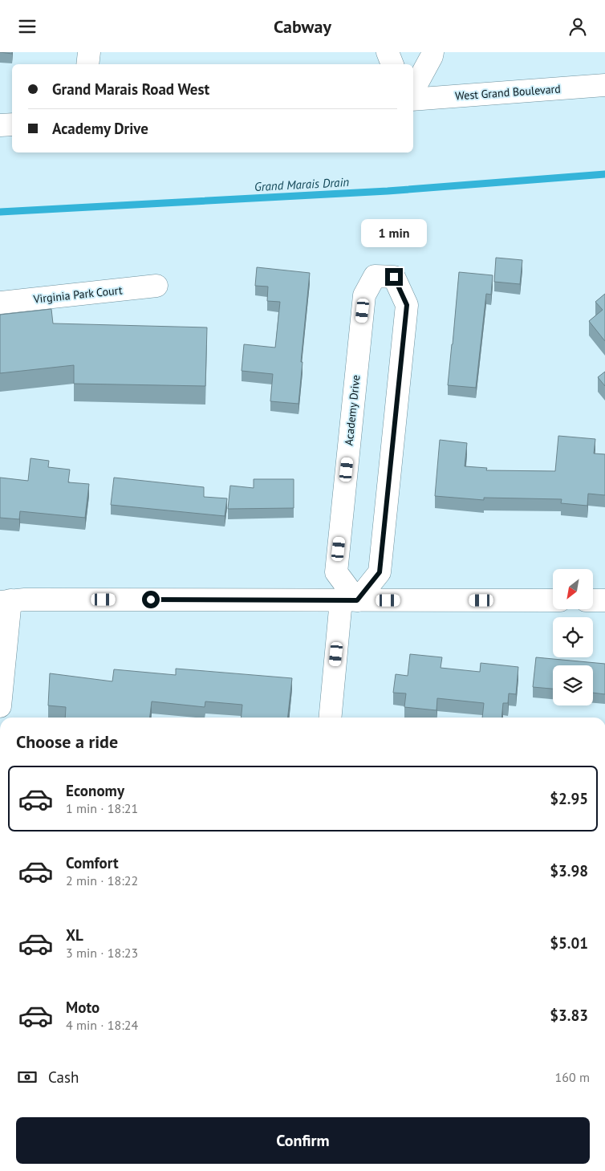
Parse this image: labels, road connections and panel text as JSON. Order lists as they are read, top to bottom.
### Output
{
  "streets": {
    "street": ["West Grand Boulevard", "Virginia Park Court", "Academy Drive"]
  },
  "water": ["Grand Marais Drain"],
  "north": "bottom left",
  "page": {
    "header": "Cabway",
    "banner": ["Grand Marais Road West", "Academy Drive"],
    "bubble": "1 min",
    "heading": "Choose a ride",
    "list": [
      {
        "name": "Economy",
        "note": "1 min · 18:21",
        "value": "$2.95"
      },
      {
        "name": "Comfort",
        "note": "2 min · 18:22",
        "value": "$3.98"
      },
      {
        "name": "XL",
        "note": "3 min · 18:23",
        "value": "$5.01"
      },
      {
        "name": "Moto",
        "note": "4 min · 18:24",
        "value": "$3.83"
      }
    ],
    "pay": ["Cash", "160 m"],
    "buttons": "Confirm"
  }
}
